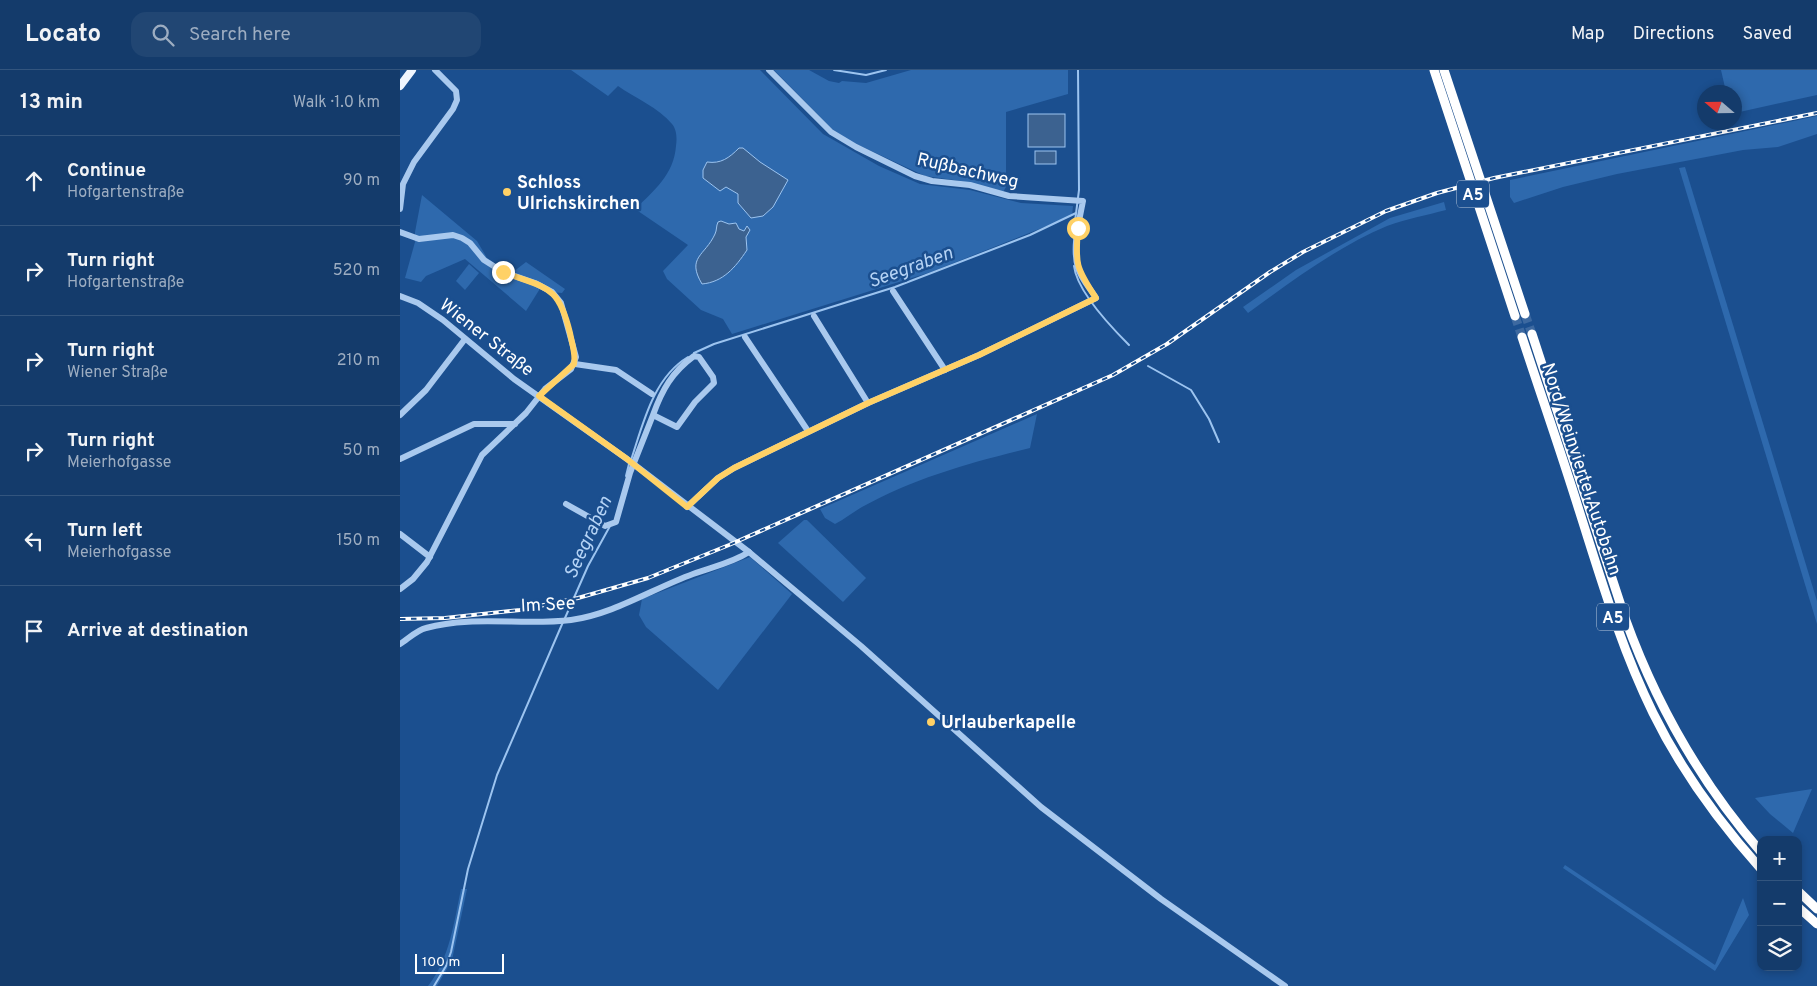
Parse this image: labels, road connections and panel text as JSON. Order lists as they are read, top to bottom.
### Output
{
  "streets": {
    "highway": ["A5", "Nord/Weinviertel Autobahn"],
    "street": ["Rußbachweg", "Wiener Straße", "Im See"]
  },
  "crossings": [
    ["Wiener Straße", "Im See"]
  ],
  "water": ["Seegraben"],
  "places": ["Schloss Ulrichskirchen", "Urlauberkapelle"],
  "scale_bar": "100 m",
  "north": "left",
  "page": {
    "header": "Locato",
    "search": "Search here",
    "nav": ["Map", "Directions", "Saved"],
    "heading": ["13 min", "Walk · 1.0 km"],
    "list": [
      ["Continue", "Hofgartenstraße", "90 m"],
      ["Turn right", "Hofgartenstraße", "520 m"],
      ["Turn right", "Wiener Straße", "210 m"],
      ["Turn right", "Meierhofgasse", "50 m"],
      ["Turn left", "Meierhofgasse", "150 m"],
      "Arrive at destination"
    ],
    "map_buttons": ["+", "−"],
    "scale": "100 m"
  }
}
